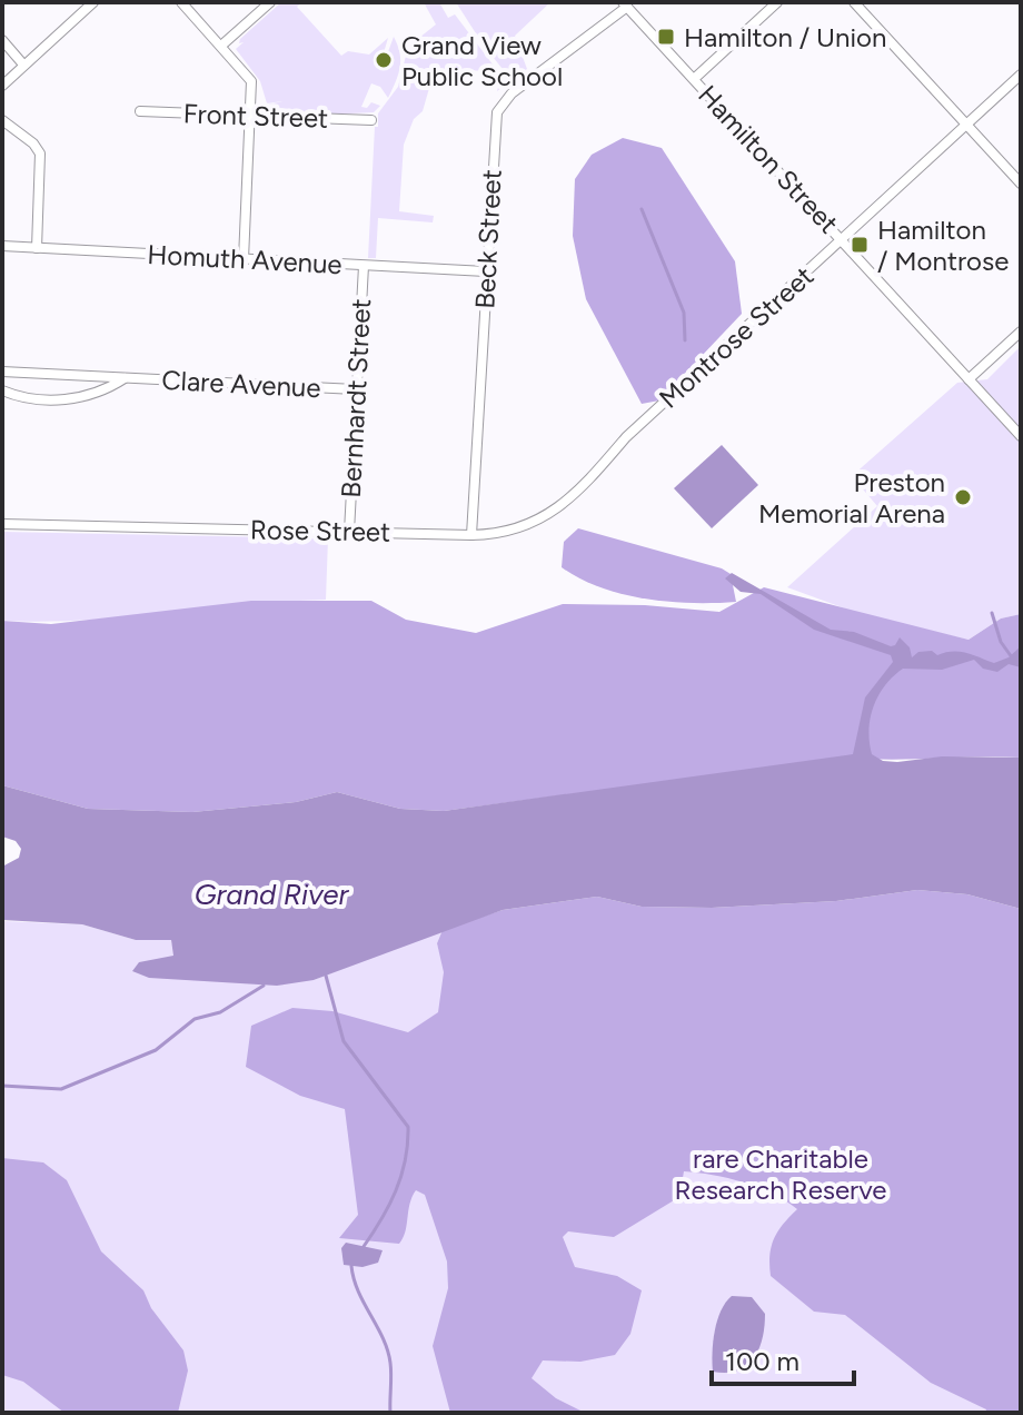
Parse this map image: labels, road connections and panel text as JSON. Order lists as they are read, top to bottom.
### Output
{
  "streets": {
    "street": [
      "Front Street",
      "Hamilton Street",
      "Beck Street",
      "Homuth Avenue",
      "Montrose Street",
      "Clare Avenue",
      "Bernhardt Street",
      "Rose Street"
    ]
  },
  "crossings": [
    ["Hamilton Street", "Beck Street"],
    ["Hamilton Street", "Montrose Street"],
    ["Beck Street", "Homuth Avenue"],
    ["Beck Street", "Rose Street"],
    ["Homuth Avenue", "Bernhardt Street"],
    ["Montrose Street", "Rose Street"],
    ["Clare Avenue", "Bernhardt Street"],
    ["Bernhardt Street", "Rose Street"]
  ],
  "water": ["Grand River"],
  "parks": ["rare Charitable Research Reserve"],
  "places": {
    "transit": ["Hamilton / Union", "Hamilton / Montrose"],
    "other": ["Grand View Public School", "Preston Memorial Arena"]
  },
  "scale_bar": "100 m"
}
